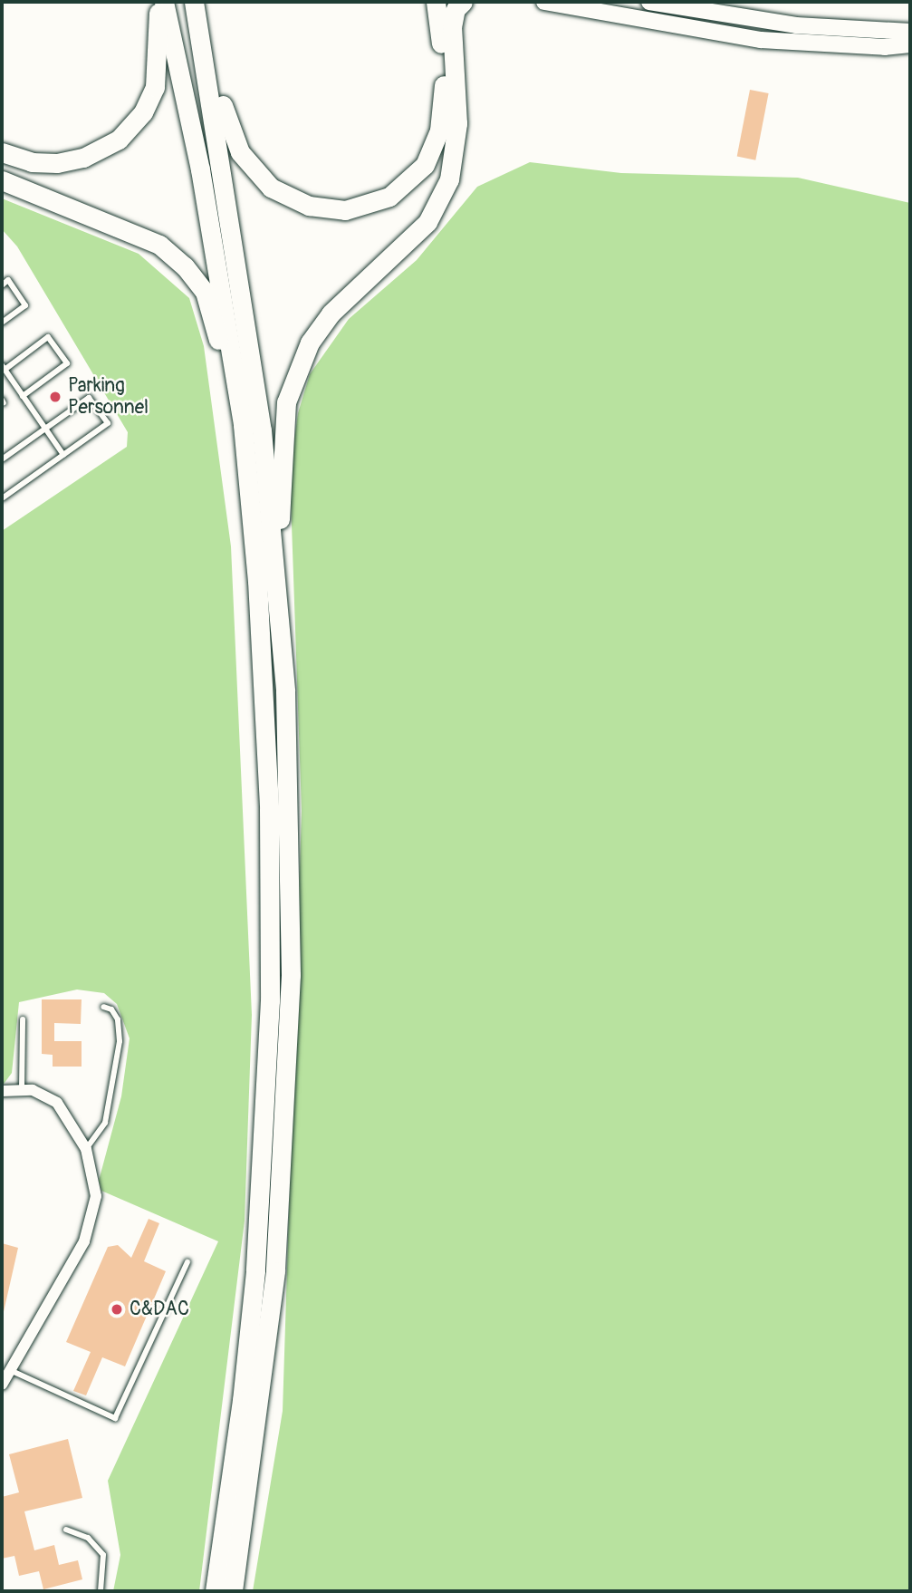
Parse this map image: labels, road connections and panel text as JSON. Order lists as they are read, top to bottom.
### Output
{
  "places": ["Parking Personnel", "C&DAC"]
}
